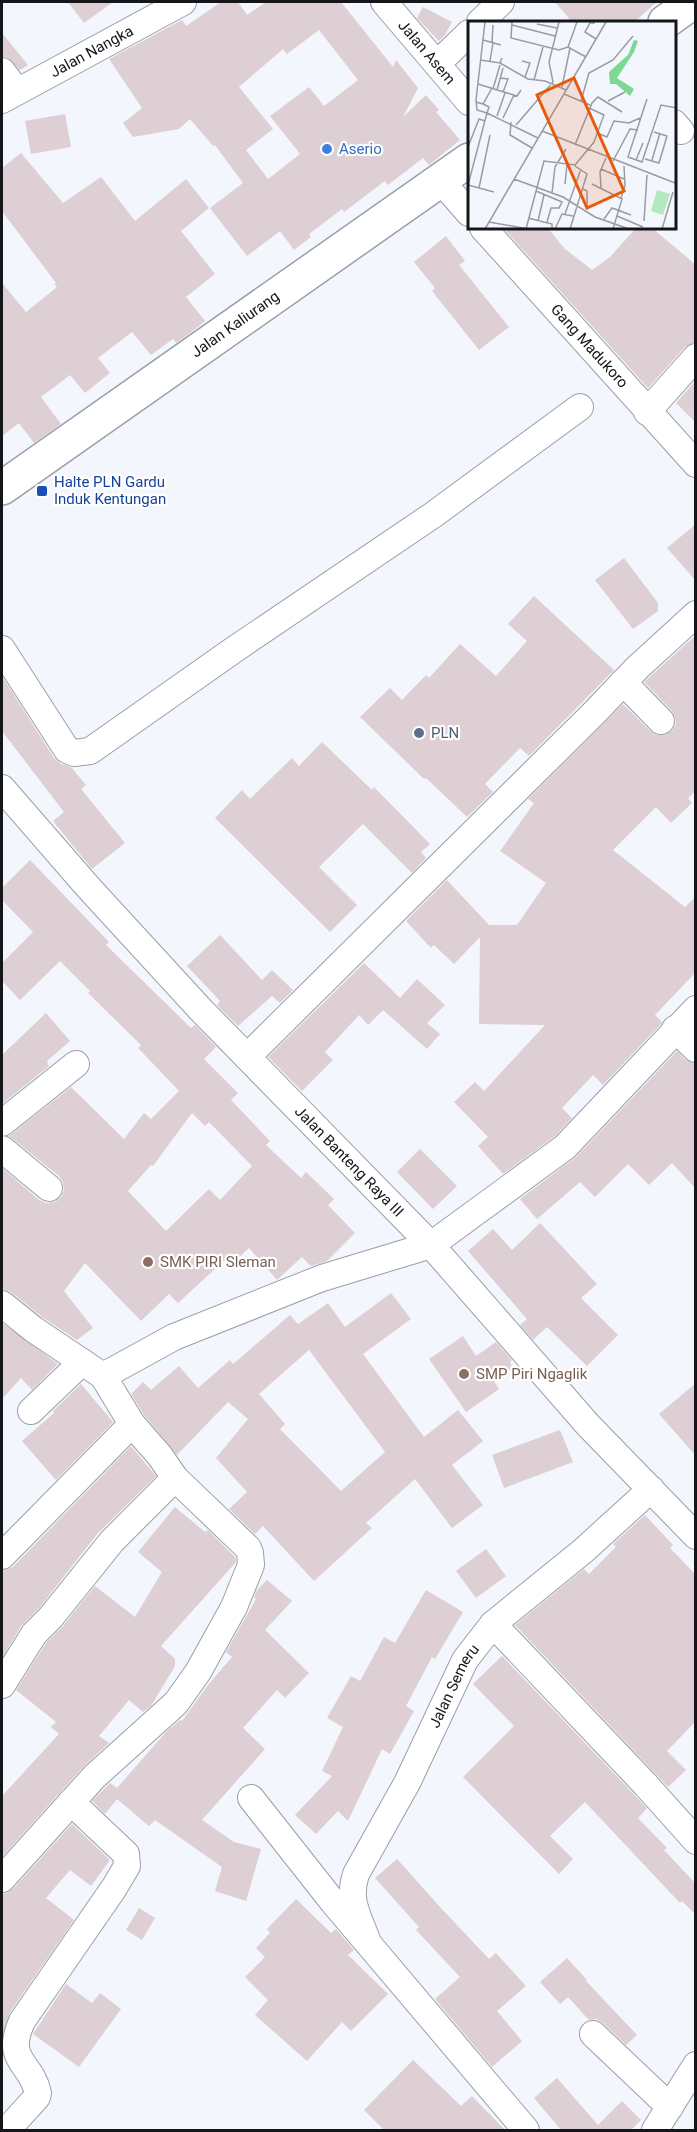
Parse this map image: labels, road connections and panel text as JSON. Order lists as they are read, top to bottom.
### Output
{
  "streets": {
    "main road": ["Jalan Kaliurang"],
    "street": [
      "Jalan Nangka",
      "Jalan Asem",
      "Gang Madukoro",
      "Jalan Banteng Raya III",
      "Jalan Semeru"
    ]
  },
  "crossings": [
    ["Jalan Banteng Raya III", "Jalan Semeru"]
  ],
  "places": {
    "other": [
      "Aserio",
      "PLN",
      "SMK PIRI Sleman",
      "SMP Piri Ngaglik"
    ],
    "transit": ["Halte PLN Gardu Induk Kentungan"]
  }
}
